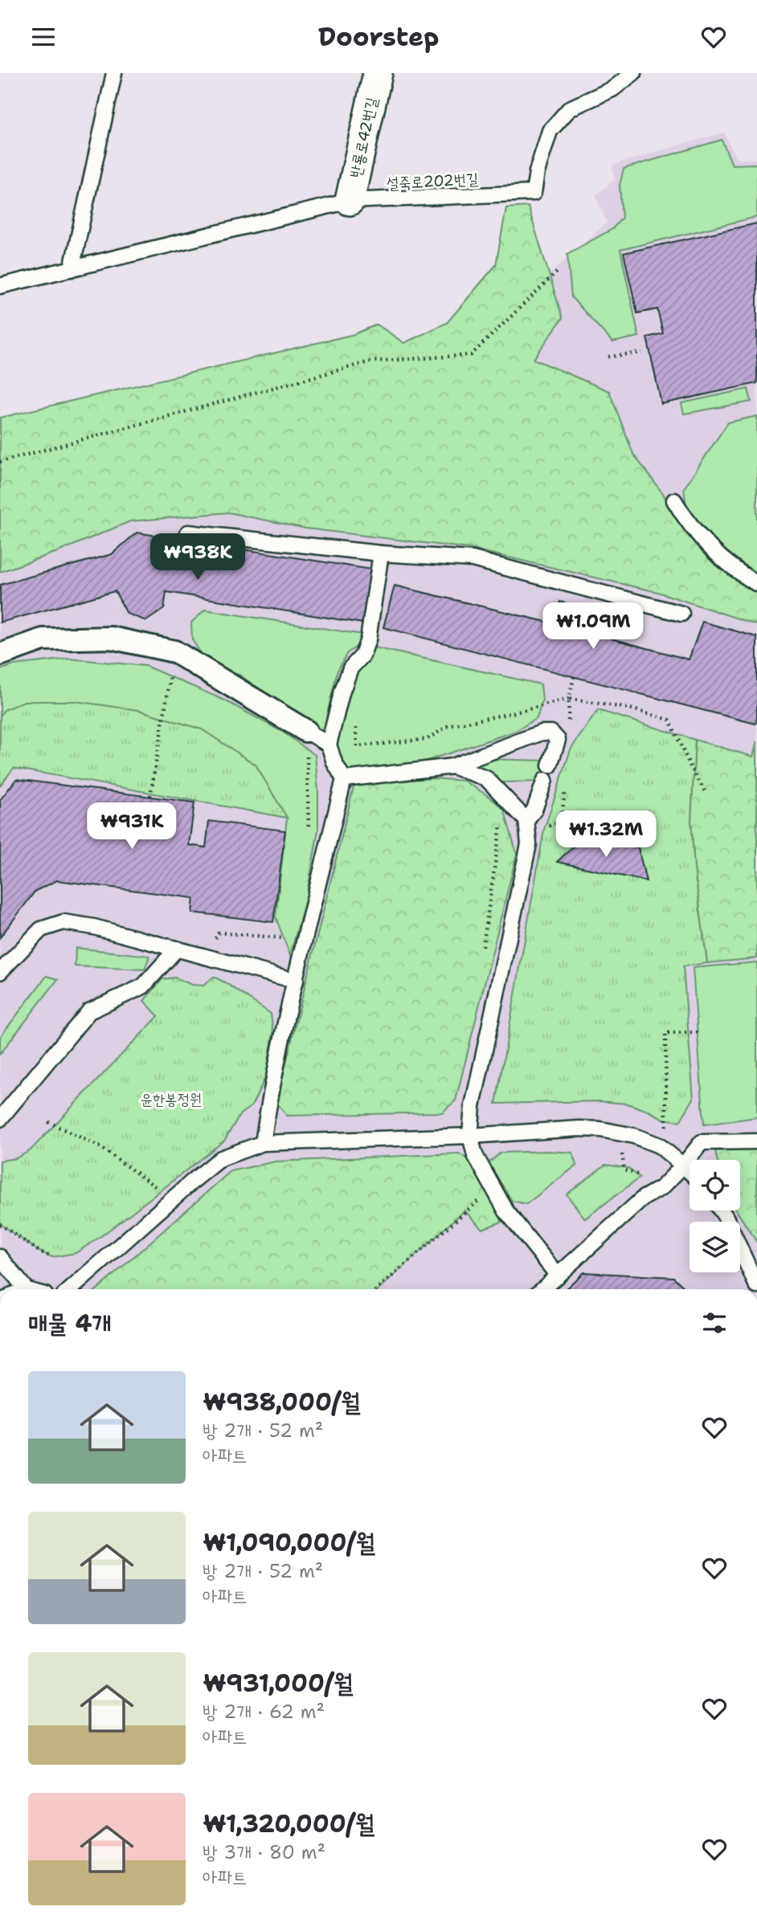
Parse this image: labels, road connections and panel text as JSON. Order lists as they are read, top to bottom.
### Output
{
  "streets": {
    "street": ["반룡로42번길"],
    "lane": ["설죽로202번길"]
  },
  "crossings": [
    ["반룡로42번길", "설죽로202번길"]
  ],
  "parks": ["윤한봉정원"],
  "page": {
    "header": "Doorstep",
    "price": [
      "₩938K",
      "₩1.09M",
      "₩931K",
      "₩1.32M"
    ],
    "heading": "매물 4개",
    "list": [
      {
        "name": "₩938,000/월",
        "note": "방 2개 · 52 m² · 아파트"
      },
      {
        "name": "₩1,090,000/월",
        "note": "방 2개 · 52 m² · 아파트"
      },
      {
        "name": "₩931,000/월",
        "note": "방 2개 · 62 m² · 아파트"
      },
      {
        "name": "₩1,320,000/월",
        "note": "방 3개 · 80 m² · 아파트"
      }
    ]
  }
}
